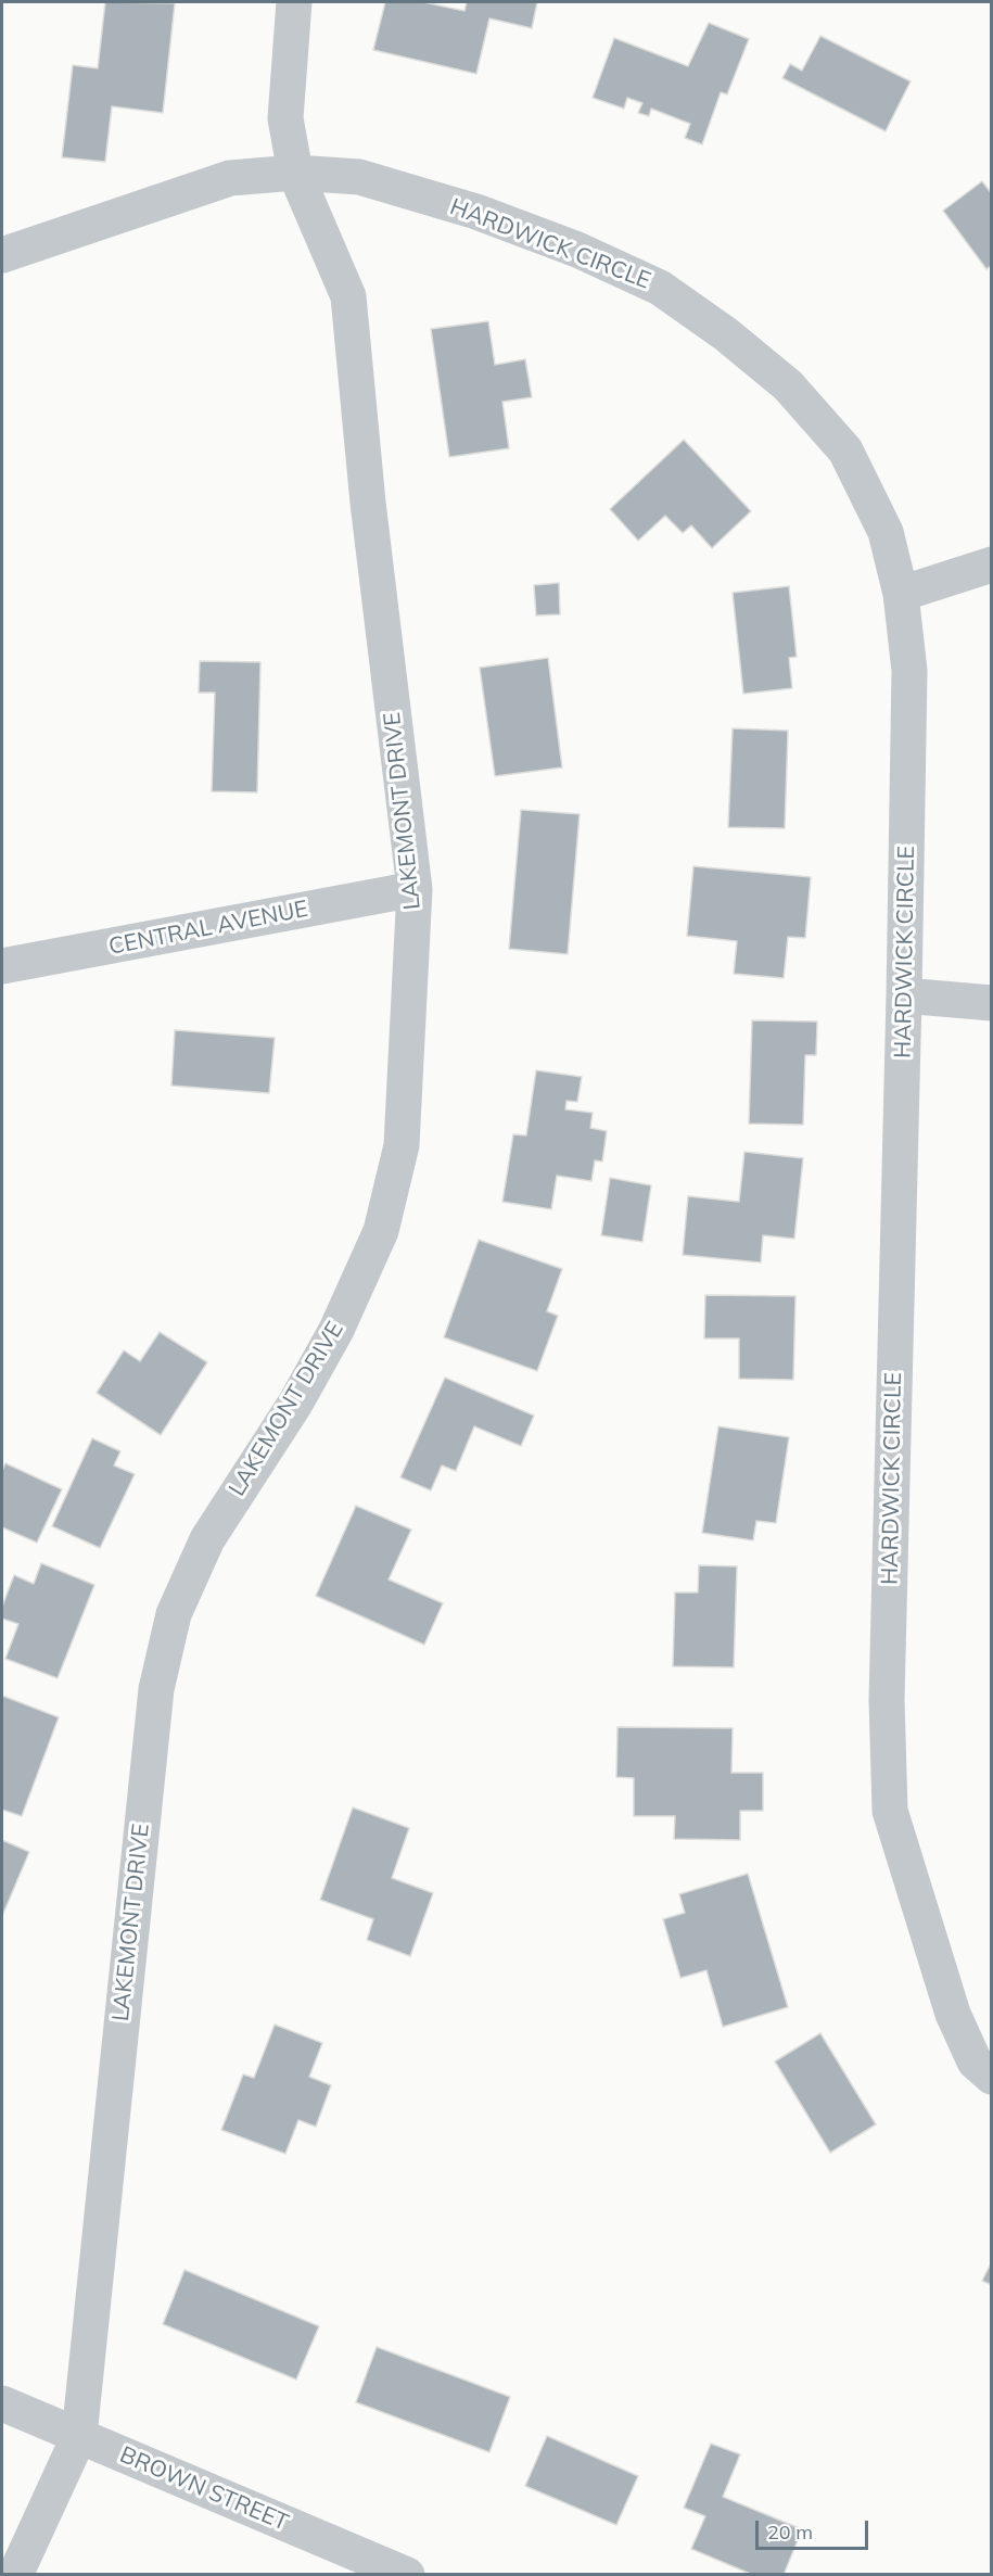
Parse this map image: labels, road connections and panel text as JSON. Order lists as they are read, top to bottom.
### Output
{
  "streets": {
    "street": [
      "HARDWICK CIRCLE",
      "LAKEMONT DRIVE",
      "CENTRAL AVENUE",
      "BROWN STREET"
    ]
  },
  "crossings": [
    ["HARDWICK CIRCLE", "LAKEMONT DRIVE"],
    ["LAKEMONT DRIVE", "CENTRAL AVENUE"],
    ["LAKEMONT DRIVE", "BROWN STREET"]
  ],
  "scale_bar": "20 m"
}
